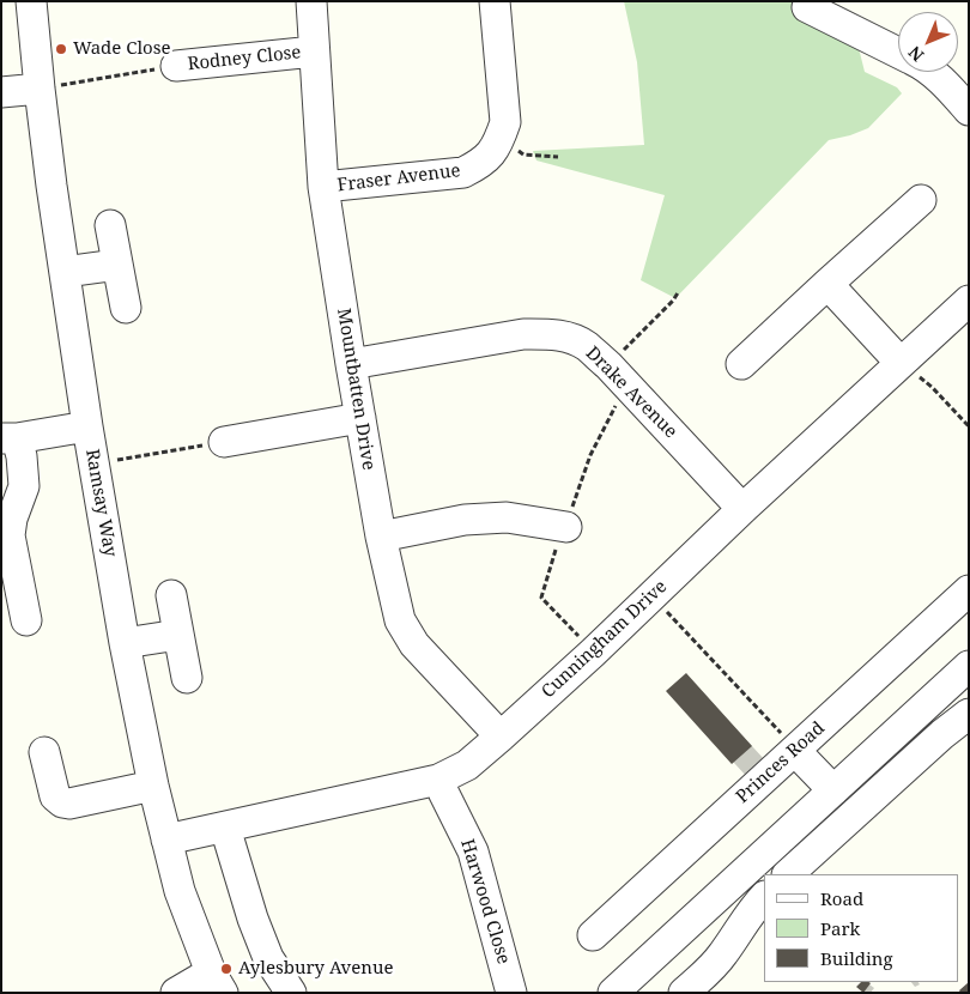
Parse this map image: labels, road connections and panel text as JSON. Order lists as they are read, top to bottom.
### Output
{
  "streets": {
    "street": [
      "Rodney Close",
      "Fraser Avenue",
      "Mountbatten Drive",
      "Drake Avenue",
      "Ramsay Way",
      "Cunningham Drive",
      "Princes Road",
      "Harwood Close"
    ]
  },
  "crossings": [
    ["Rodney Close", "Mountbatten Drive"],
    ["Fraser Avenue", "Mountbatten Drive"],
    ["Mountbatten Drive", "Drake Avenue"],
    ["Mountbatten Drive", "Cunningham Drive"],
    ["Drake Avenue", "Cunningham Drive"],
    ["Ramsay Way", "Cunningham Drive"],
    ["Cunningham Drive", "Harwood Close"]
  ],
  "places": ["Wade Close", "Aylesbury Avenue"],
  "legend": ["Road", "Park", "Building"],
  "north": "bottom left"
}
